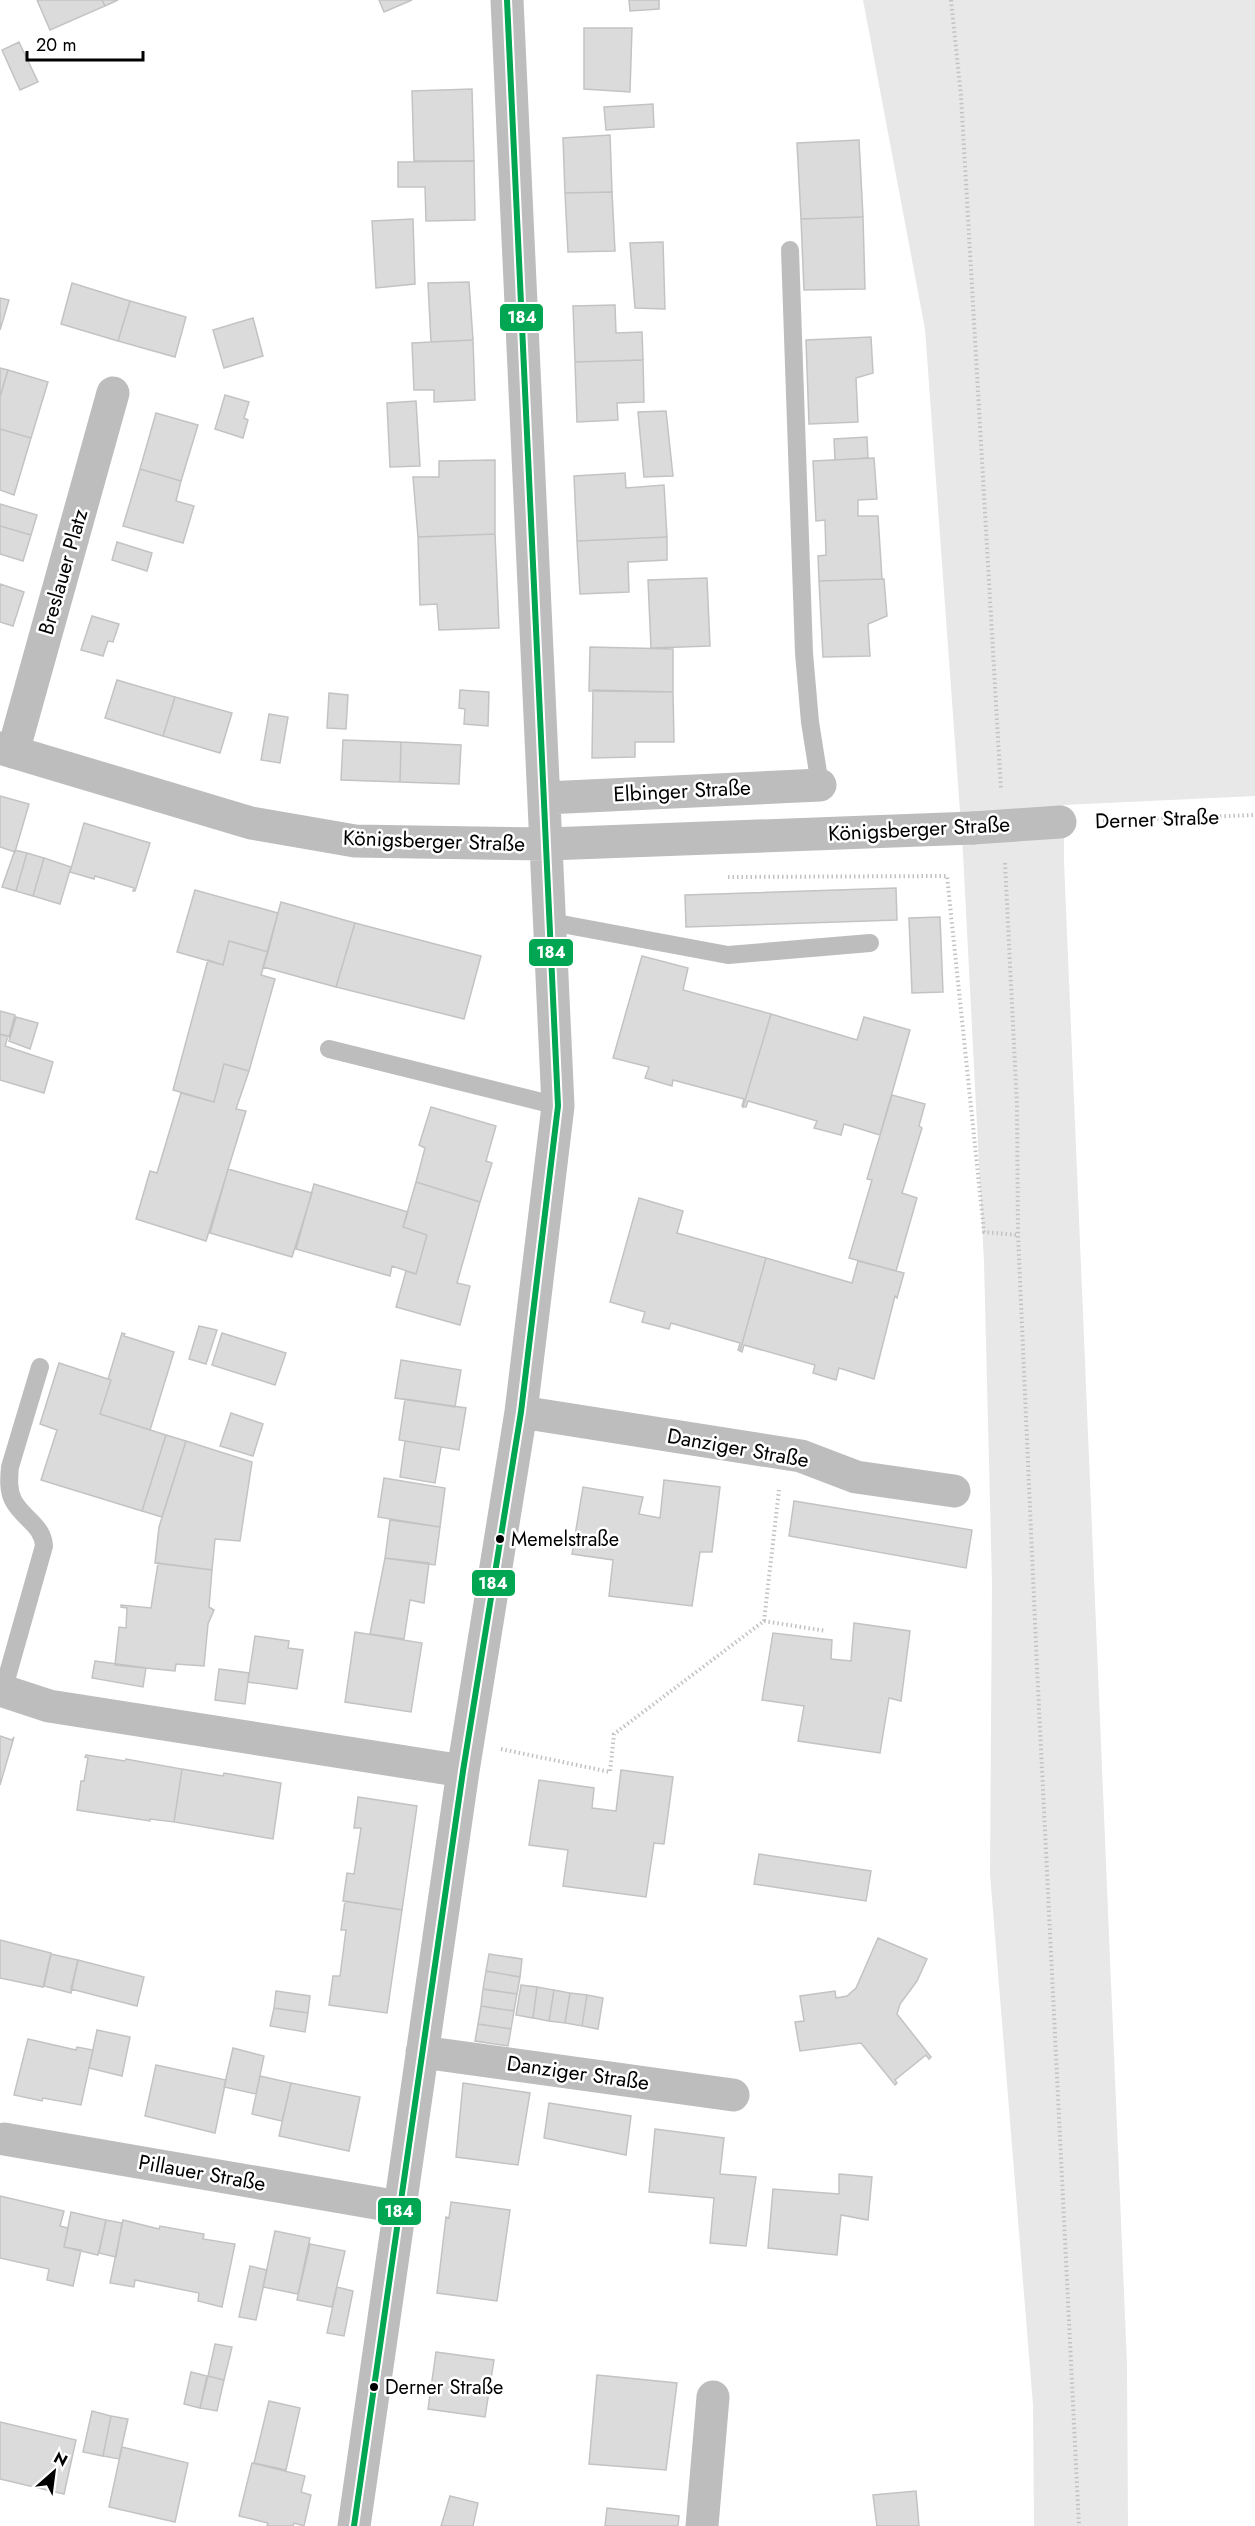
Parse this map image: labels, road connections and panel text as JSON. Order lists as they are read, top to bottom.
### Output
{
  "streets": {
    "street": [
      "Breslauer Platz",
      "Elbinger Straße",
      "Königsberger Straße",
      "Danziger Straße",
      "Pillauer Straße"
    ],
    "path": ["Derner Straße"]
  },
  "crossings": [
    ["Breslauer Platz", "Königsberger Straße"],
    ["Derner Straße", "Königsberger Straße"]
  ],
  "places": ["Memelstraße", "Derner Straße"],
  "lines": ["transit line 184"],
  "scale_bar": "20 m",
  "north": "top right"
}
